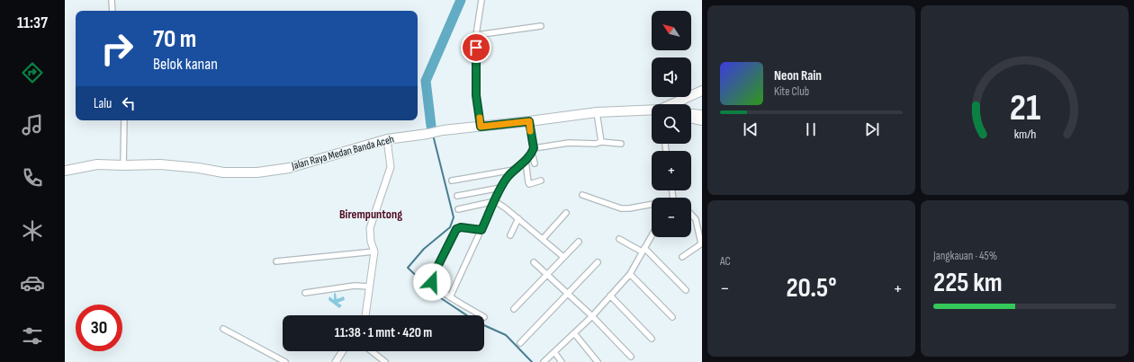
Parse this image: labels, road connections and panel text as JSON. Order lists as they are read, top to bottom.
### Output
{
  "streets": {
    "highway": ["Jalan Raya Medan Banda Aceh"]
  },
  "districts": ["Birempuntong"],
  "north": "top left",
  "page": {
    "tabs": "11:37",
    "map_buttons": ["+", "−"],
    "turn": ["70 m", "Belok kanan"],
    "song": ["Neon Rain", "Kite Club"],
    "then": "Lalu",
    "tile": [
      "AC",
      ["Jangkauan · 45%", "225 km"]
    ],
    "heat": ["−", "20.5°", "+"],
    "limit": "30",
    "trip": "11:38 · 1 mnt · 420 m",
    "gauge": ["21", "km/h"]
  }
}
